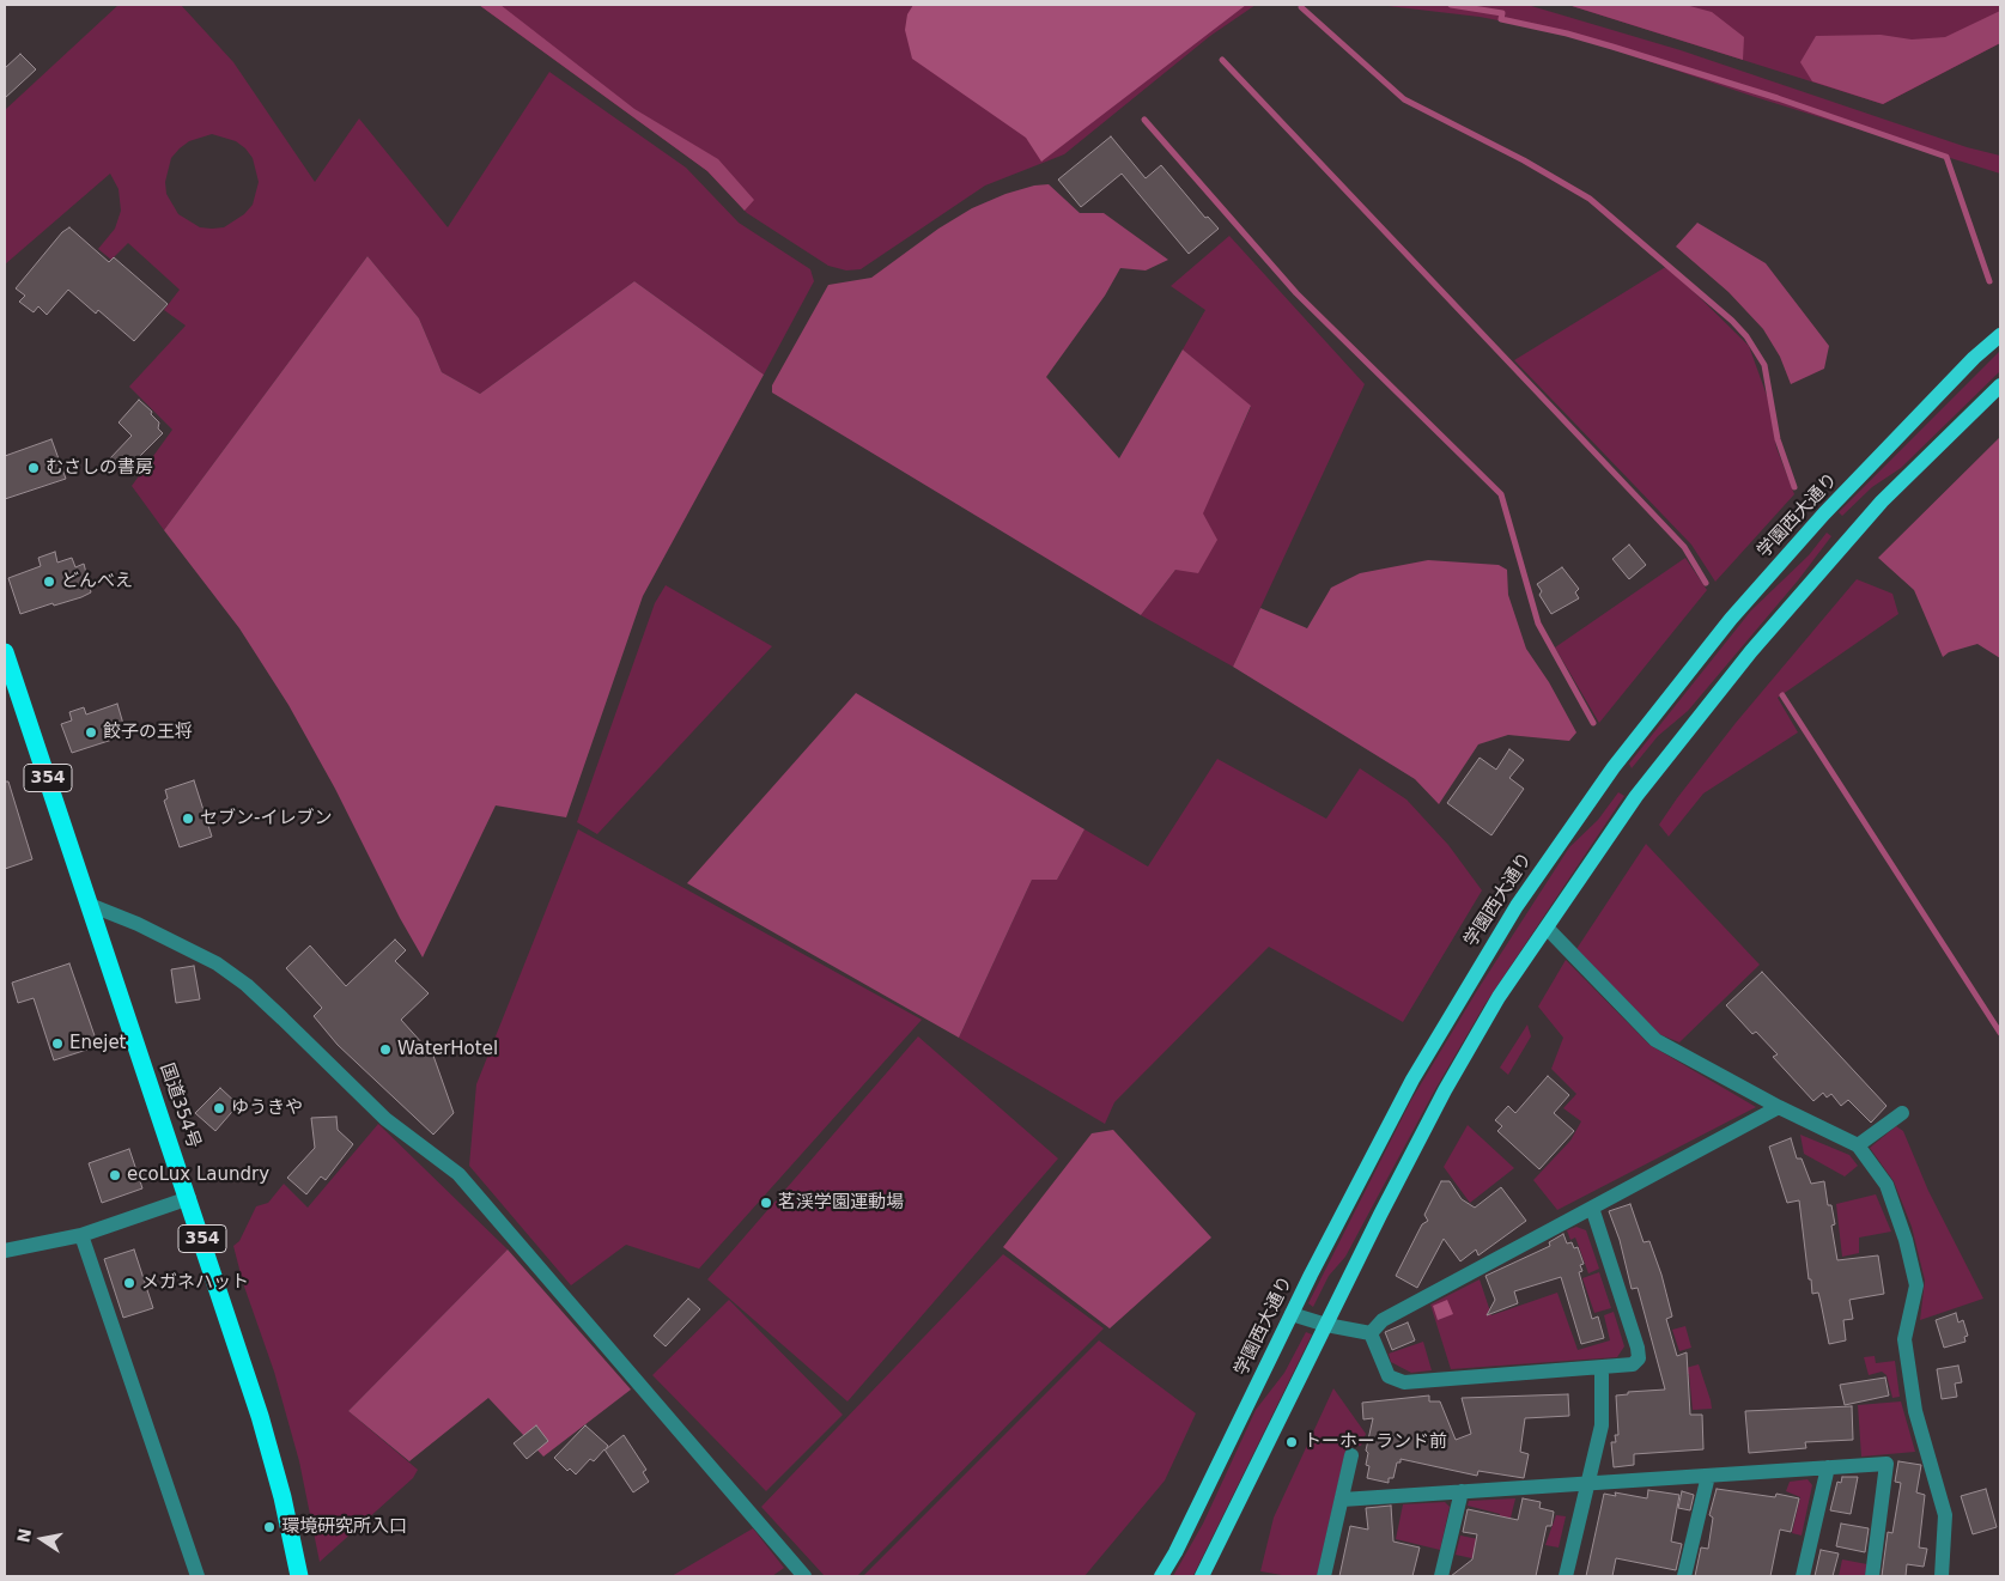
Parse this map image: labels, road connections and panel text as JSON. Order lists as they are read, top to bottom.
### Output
{
  "streets": {
    "highway": ["354", "国道354号"],
    "main road": ["学園西大通り"]
  },
  "places": [
    "むさしの書房",
    "どんべえ",
    "餃子の王将",
    "セブン-イレブン",
    "Enejet",
    "WaterHotel",
    "ゆうきや",
    "ecoLux Laundry",
    "茗渓学園運動場",
    "メガネハット",
    "トーホーランド前",
    "環境研究所入口"
  ],
  "north": "left"
}
